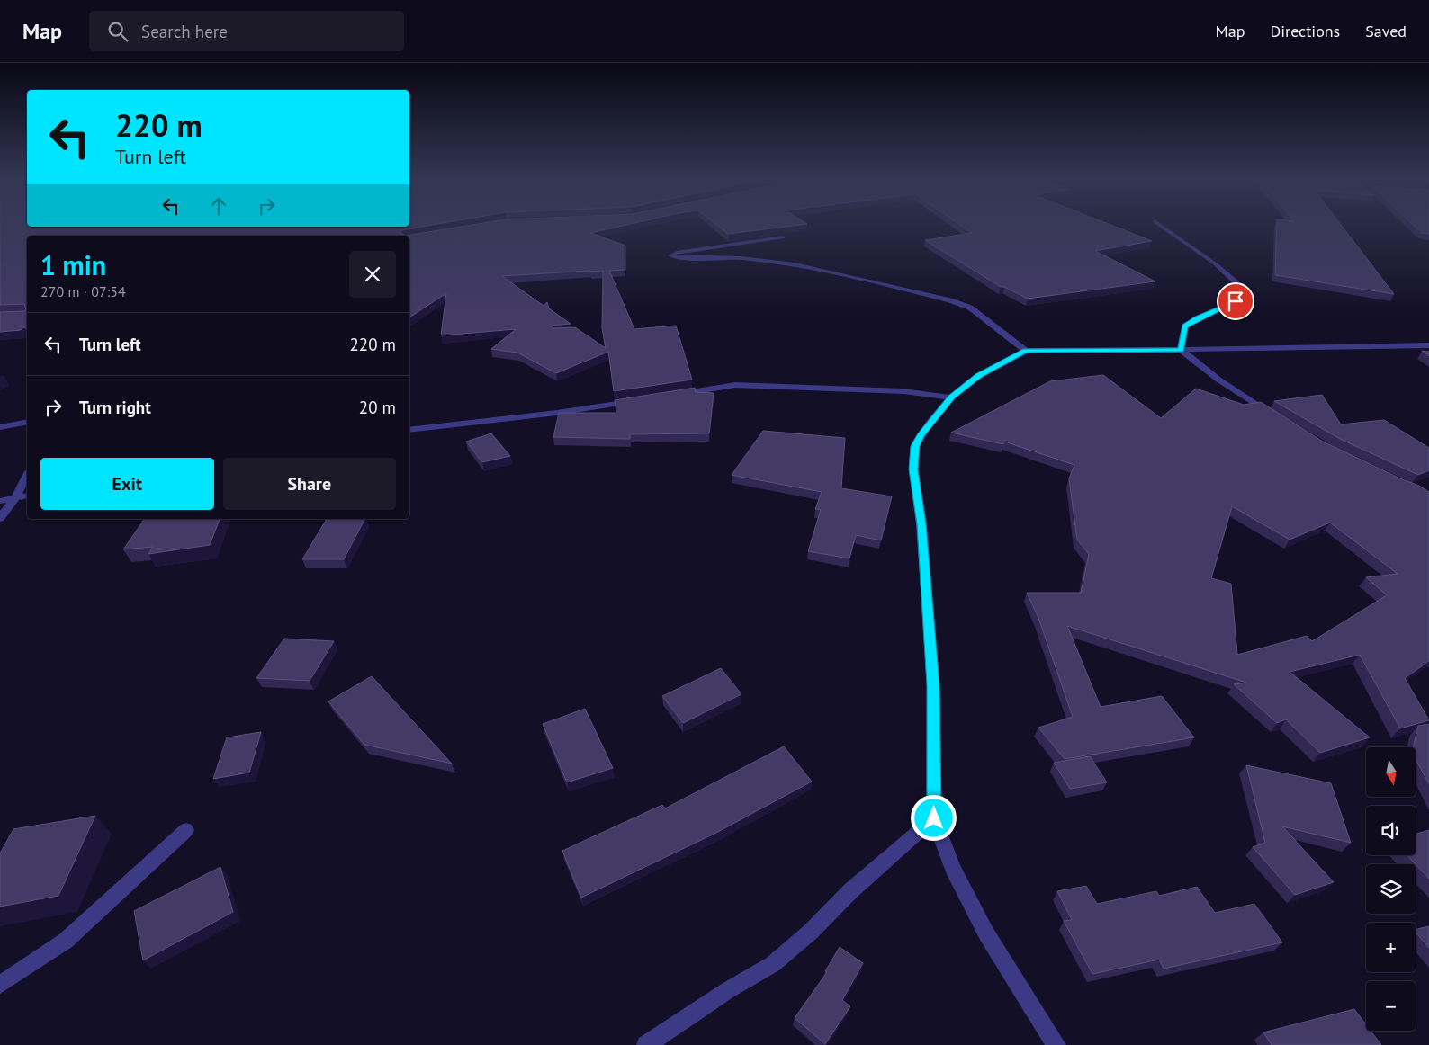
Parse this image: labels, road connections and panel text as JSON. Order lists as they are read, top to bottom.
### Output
{
  "north": "bottom",
  "page": {
    "header": "Map",
    "search": "Search here",
    "nav": ["Map", "Directions", "Saved"],
    "turn": ["220 m", "Turn left"],
    "heading": ["1 min", "270 m · 07:54"],
    "list": [
      {
        "name": "Turn left",
        "value": "220 m"
      },
      {
        "name": "Turn right",
        "value": "20 m"
      }
    ],
    "buttons": ["Exit", "Share"],
    "map_buttons": ["+", "−"]
  }
}
